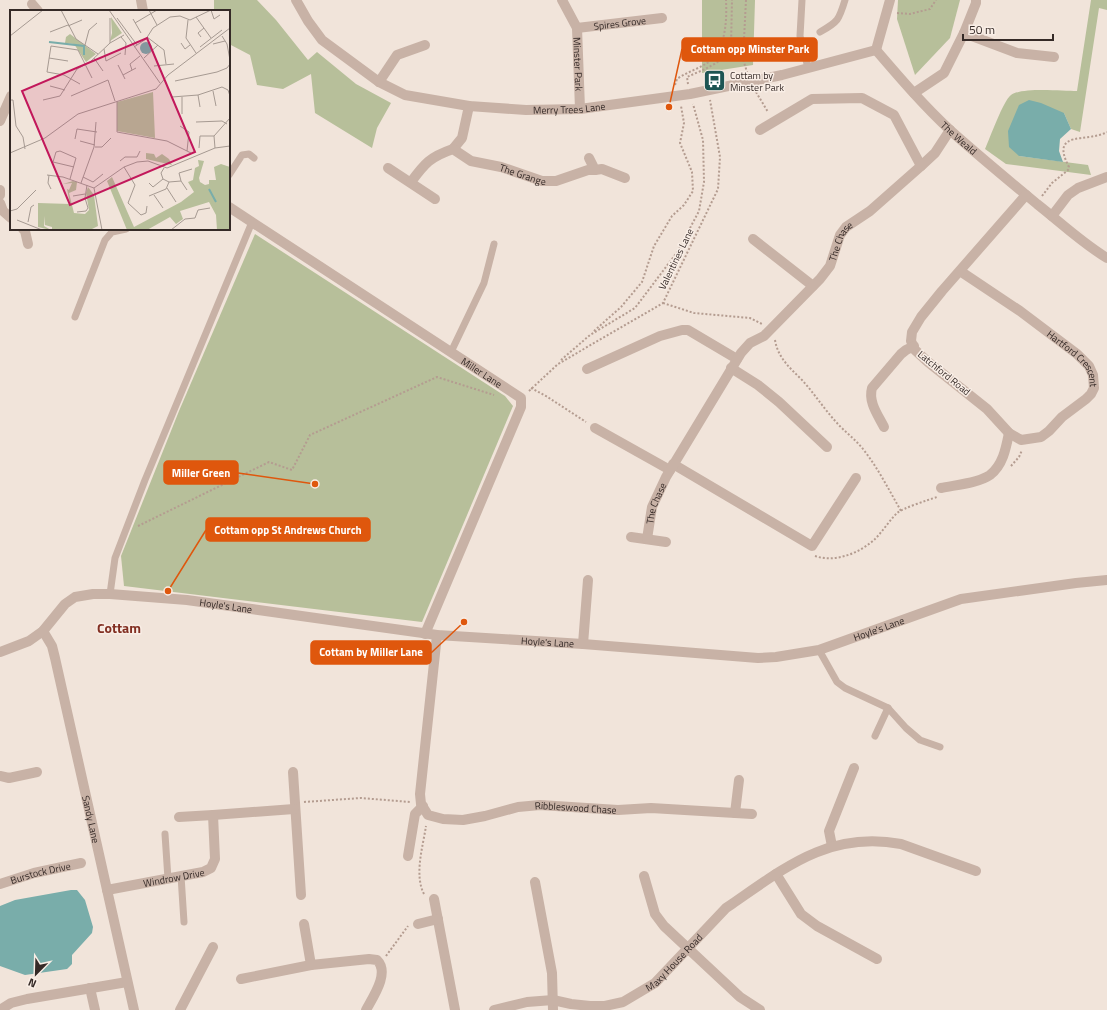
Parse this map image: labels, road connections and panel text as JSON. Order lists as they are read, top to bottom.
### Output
{
  "streets": {
    "street": [
      "Spires Grove",
      "Minster Park",
      "Merry Trees Lane",
      "The Weald",
      "The Grange",
      "The Chase",
      "Hartford Crescent",
      "Miller Lane",
      "Latchford Road",
      "Hoyle's Lane",
      "Ribbleswood Chase",
      "Sandy Lane",
      "Burstock Drive",
      "Windrow Drive",
      "Maxy House Road"
    ],
    "path": ["Valentines Lane"]
  },
  "crossings": [
    ["Spires Grove", "Minster Park"],
    ["Minster Park", "Merry Trees Lane"],
    ["Merry Trees Lane", "The Weald"],
    ["The Weald", "The Chase"],
    ["The Weald", "Latchford Road"],
    ["Valentines Lane", "Miller Lane"],
    ["Hartford Crescent", "Latchford Road"],
    ["Hoyle's Lane", "Sandy Lane"],
    ["Sandy Lane", "Windrow Drive"]
  ],
  "districts": ["Cottam"],
  "places": {
    "bus stop": ["Cottam by Minster Park"],
    "other": [
      "Cottam opp Minster Park",
      "Miller Green",
      "Cottam opp St Andrews Church",
      "Cottam by Miller Lane"
    ]
  },
  "scale_bar": "50 m",
  "north": "bottom left"
}
